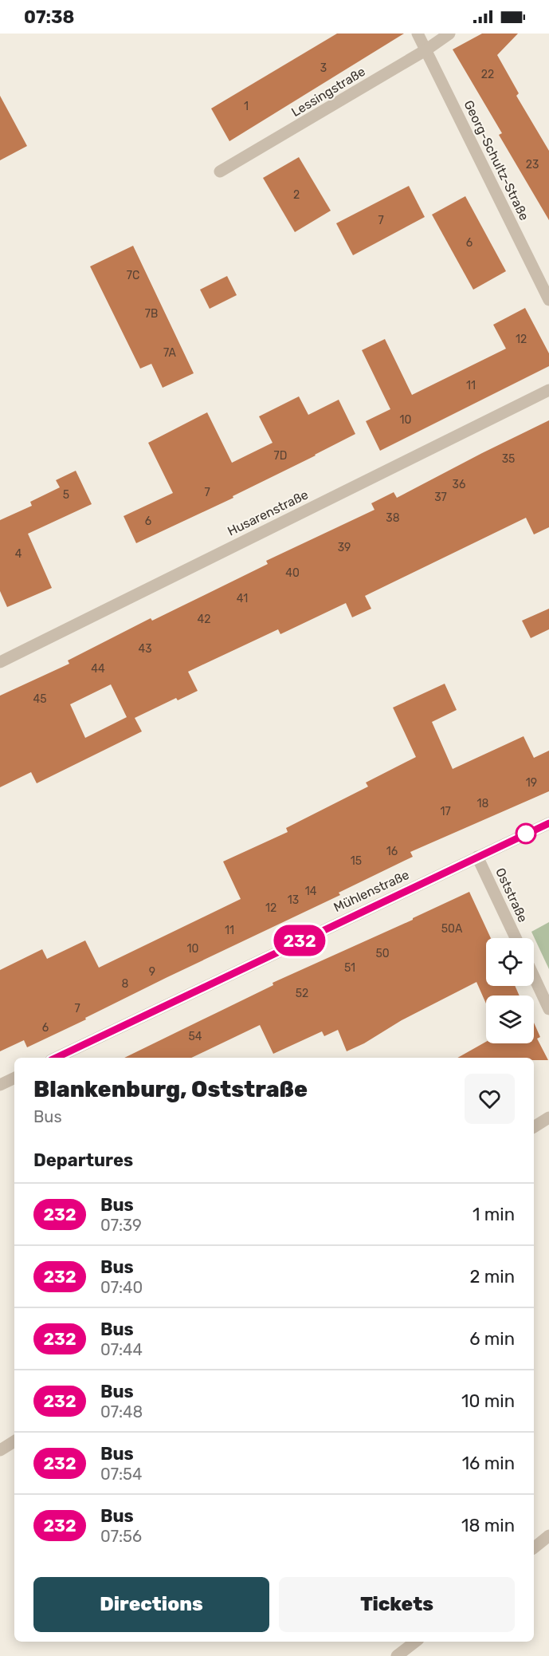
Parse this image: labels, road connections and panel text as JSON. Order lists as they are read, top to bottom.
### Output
{
  "streets": {
    "street": [
      "Lessingstraße",
      "Georg-Schultz-Straße",
      "Husarenstraße",
      "Mühlenstraße",
      "Oststraße"
    ]
  },
  "crossings": [
    ["Lessingstraße", "Georg-Schultz-Straße"],
    ["Mühlenstraße", "Oststraße"]
  ],
  "lines": ["bus line 232"],
  "house_numbers": [
    "3",
    "22",
    "1",
    "23",
    "2",
    "7",
    "6",
    "7C",
    "7B",
    "12",
    "7A",
    "11",
    "10",
    "7D",
    "35",
    "36",
    "7",
    "5",
    "37",
    "38",
    "6",
    "39",
    "4",
    "40",
    "41",
    "42",
    "43",
    "44",
    "45",
    "19",
    "18",
    "17",
    "16",
    "15",
    "14",
    "13",
    "12",
    "50A",
    "11",
    "10",
    "50",
    "51",
    "9",
    "8",
    "52",
    "7",
    "6",
    "54"
  ],
  "page": {
    "status": "07:38",
    "on_map": "232",
    "heading": [
      ["Blankenburg, Oststraße", "Bus"],
      "Departures"
    ],
    "list": [
      {
        "mark": "232",
        "name": "Bus",
        "note": "07:39",
        "value": "1 min"
      },
      {
        "mark": "232",
        "name": "Bus",
        "note": "07:40",
        "value": "2 min"
      },
      {
        "mark": "232",
        "name": "Bus",
        "note": "07:44",
        "value": "6 min"
      },
      {
        "mark": "232",
        "name": "Bus",
        "note": "07:48",
        "value": "10 min"
      },
      {
        "mark": "232",
        "name": "Bus",
        "note": "07:54",
        "value": "16 min"
      },
      {
        "mark": "232",
        "name": "Bus",
        "note": "07:56",
        "value": "18 min"
      }
    ],
    "buttons": ["Directions", "Tickets"]
  }
}
